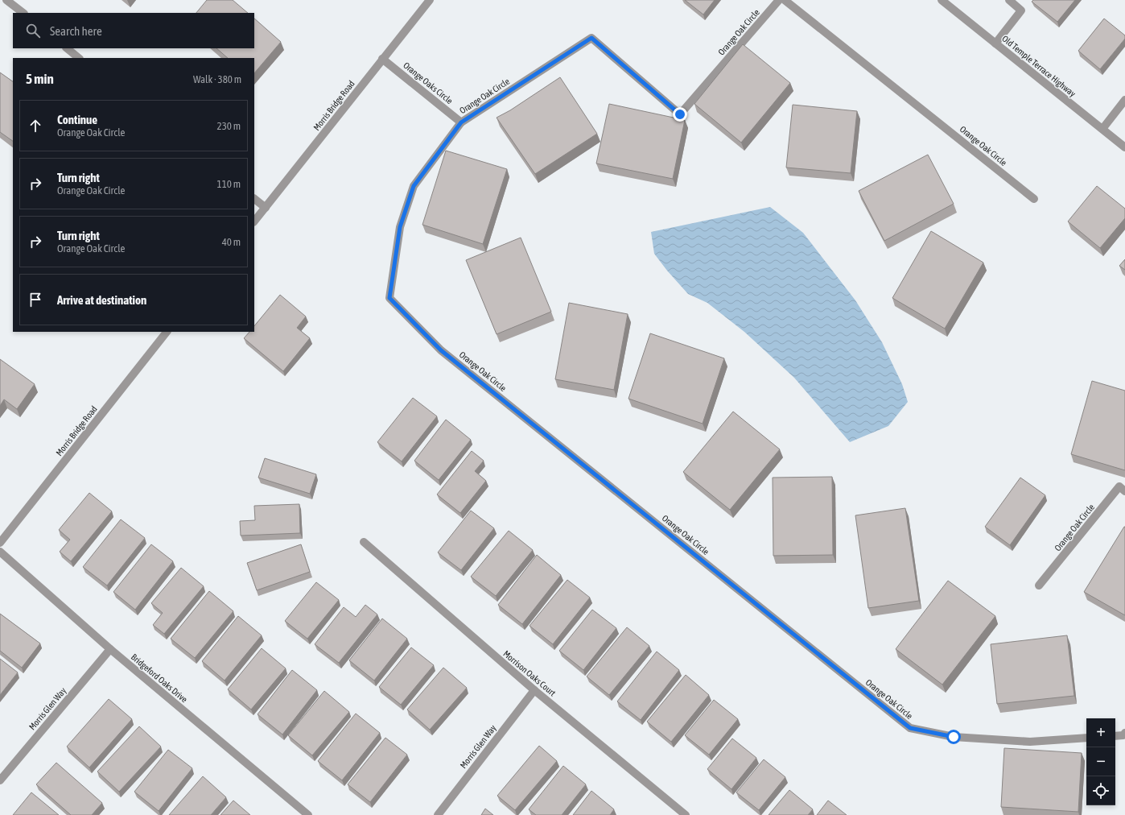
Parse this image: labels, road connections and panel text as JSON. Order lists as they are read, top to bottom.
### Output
{
  "streets": {
    "street": [
      "Orange Oak Circle",
      "Old Temple Terrace Highway",
      "Orange Oaks Circle",
      "Morris Bridge Road",
      "Morrison Oaks Court",
      "Bridgeford Oaks Drive",
      "Morris Glen Way"
    ]
  },
  "crossings": [
    ["Orange Oak Circle", "Orange Oaks Circle"],
    ["Orange Oaks Circle", "Morris Bridge Road"],
    ["Morrison Oaks Court", "Morris Glen Way"],
    ["Bridgeford Oaks Drive", "Morris Glen Way"]
  ],
  "page": {
    "search": "Search here",
    "heading": ["5 min", "Walk · 380 m"],
    "list": [
      ["Continue", "Orange Oak Circle", "230 m"],
      ["Turn right", "Orange Oak Circle", "110 m"],
      ["Turn right", "Orange Oak Circle", "40 m"],
      "Arrive at destination"
    ],
    "map_buttons": ["+", "−"]
  }
}
